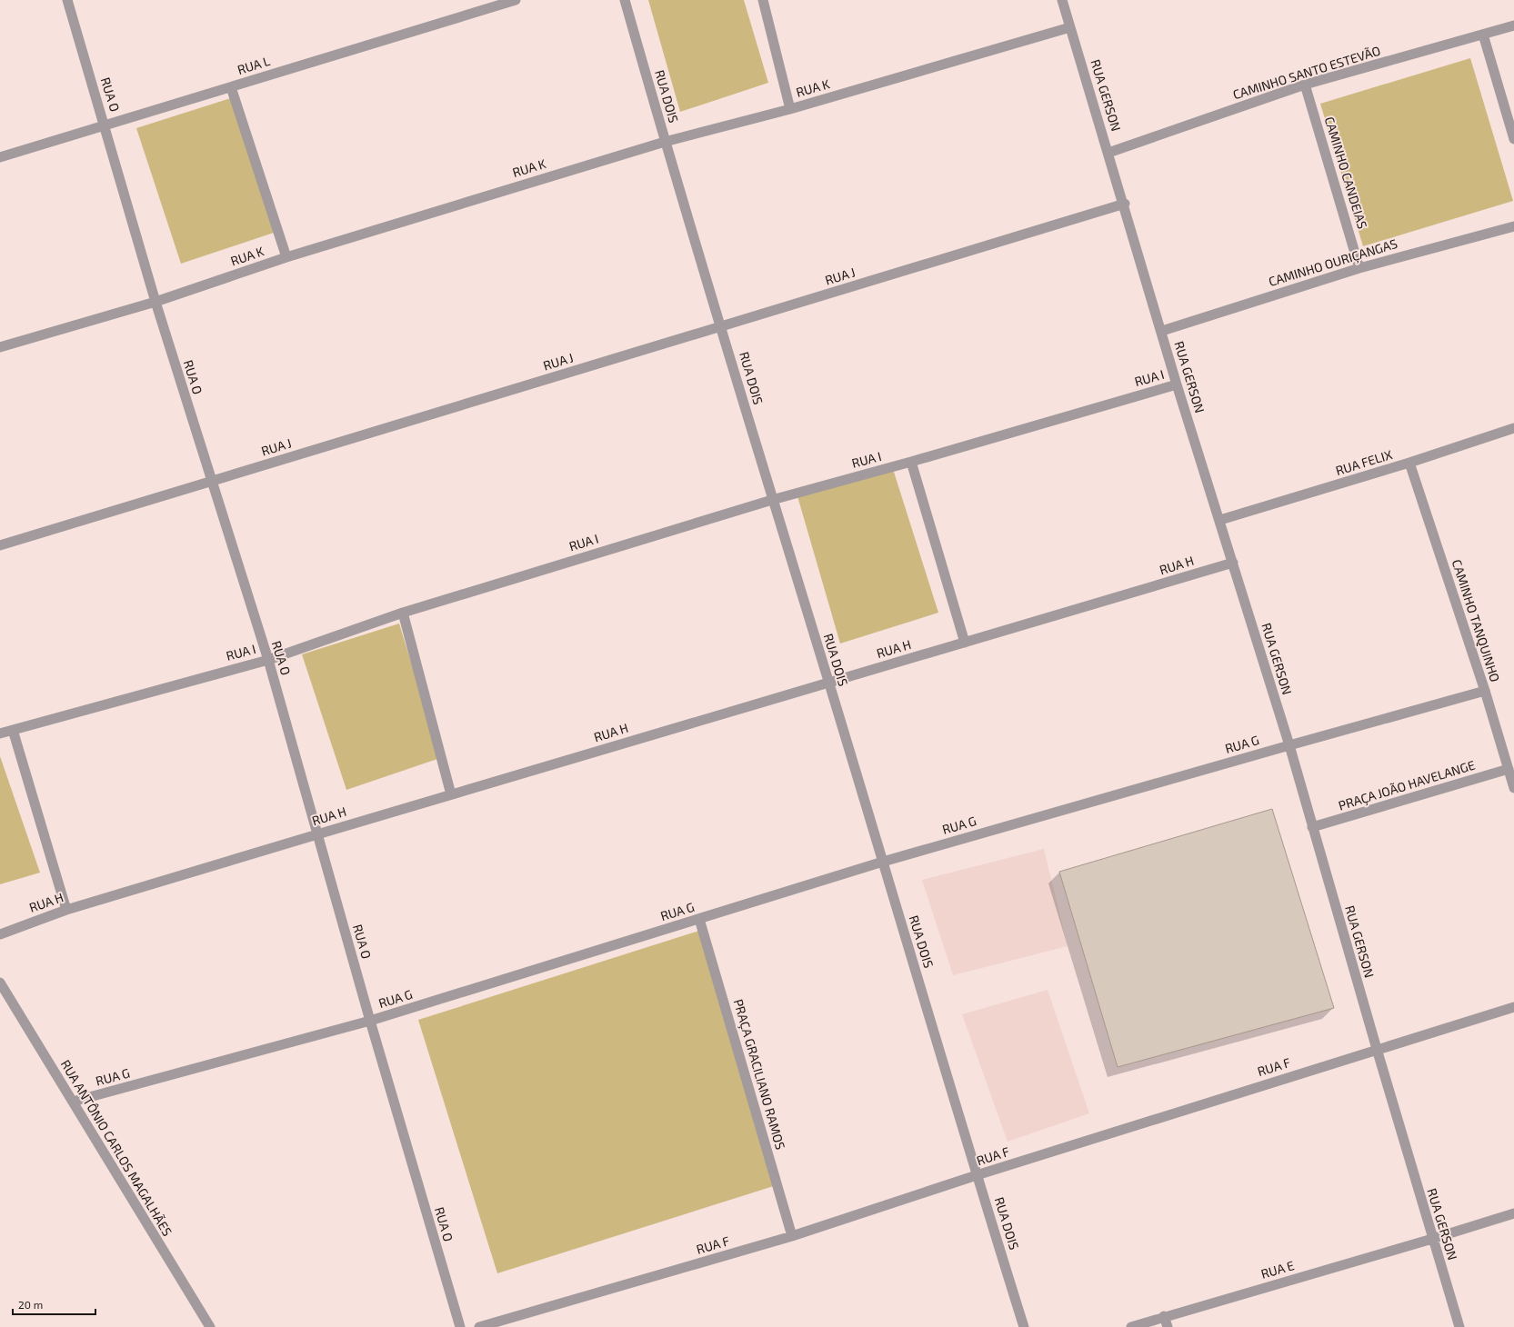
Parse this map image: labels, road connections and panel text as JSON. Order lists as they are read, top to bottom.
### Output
{
  "streets": {
    "street": [
      "RUA L",
      "CAMINHO SANTO ESTEVÃO",
      "RUA K",
      "RUA O",
      "RUA GERSON",
      "RUA DOIS",
      "CAMINHO CANDEIAS",
      "CAMINHO OURIÇANGAS",
      "RUA J",
      "RUA I",
      "RUA FELIX",
      "RUA H",
      "CAMINHO TANQUINHO",
      "RUA G",
      "PRAÇA JOÃO HAVELANGE",
      "RUA F",
      "PRAÇA GRACILIANO RAMOS",
      "RUA ANTÔNIO CARLOS MAGALHÃES",
      "RUA E"
    ]
  },
  "crossings": [
    ["RUA L", "RUA O"],
    ["CAMINHO SANTO ESTEVÃO", "RUA GERSON"],
    ["CAMINHO SANTO ESTEVÃO", "CAMINHO CANDEIAS"],
    ["RUA K", "RUA O"],
    ["RUA K", "RUA GERSON"],
    ["RUA K", "RUA DOIS"],
    ["RUA O", "RUA J"],
    ["RUA O", "RUA I"],
    ["RUA O", "RUA H"],
    ["RUA O", "RUA G"],
    ["RUA GERSON", "CAMINHO OURIÇANGAS"],
    ["RUA GERSON", "RUA J"],
    ["RUA GERSON", "RUA I"],
    ["RUA GERSON", "RUA FELIX"],
    ["RUA GERSON", "RUA H"],
    ["RUA GERSON", "RUA G"],
    ["RUA GERSON", "PRAÇA JOÃO HAVELANGE"],
    ["RUA GERSON", "RUA F"],
    ["RUA GERSON", "RUA E"],
    ["RUA DOIS", "RUA J"],
    ["RUA DOIS", "RUA I"],
    ["RUA DOIS", "RUA H"],
    ["RUA DOIS", "RUA G"],
    ["RUA DOIS", "RUA F"],
    ["CAMINHO CANDEIAS", "CAMINHO OURIÇANGAS"],
    ["RUA FELIX", "CAMINHO TANQUINHO"],
    ["CAMINHO TANQUINHO", "RUA G"],
    ["CAMINHO TANQUINHO", "PRAÇA JOÃO HAVELANGE"],
    ["RUA G", "PRAÇA GRACILIANO RAMOS"],
    ["RUA G", "RUA ANTÔNIO CARLOS MAGALHÃES"],
    ["RUA F", "PRAÇA GRACILIANO RAMOS"]
  ],
  "scale_bar": "20 m"
}
